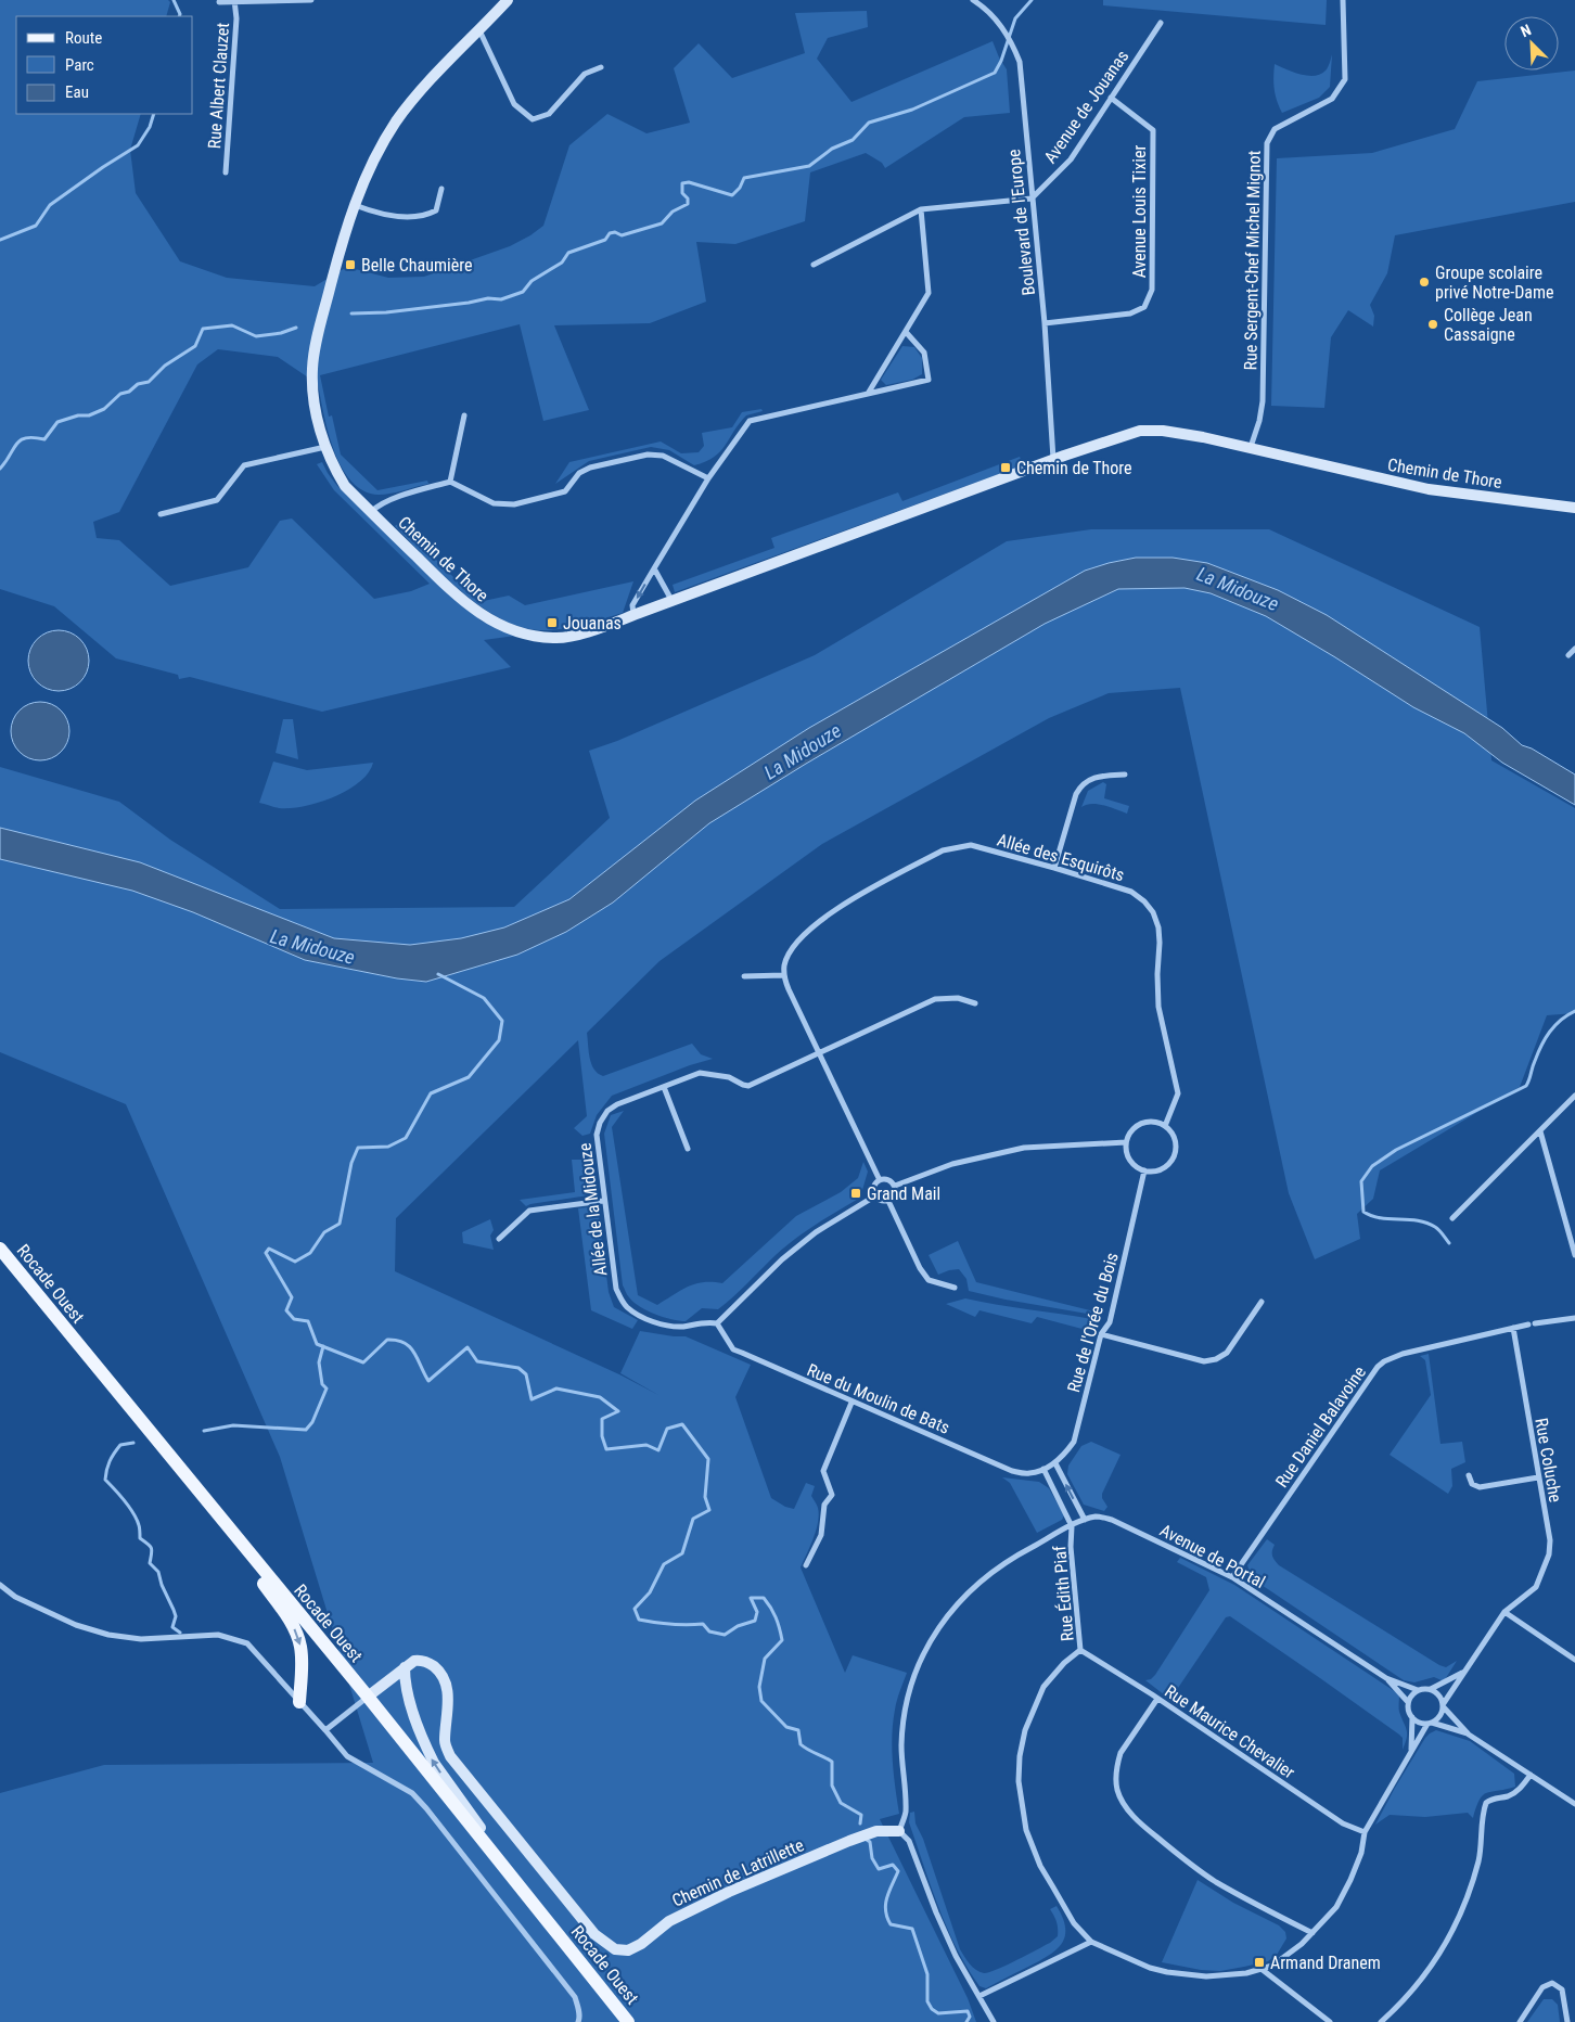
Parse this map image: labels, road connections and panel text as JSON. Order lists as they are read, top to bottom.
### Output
{
  "streets": {
    "main road": ["Rocade Ouest"],
    "street": [
      "Rue Albert Clauzet",
      "Avenue de Jouanas",
      "Avenue Louis Tixier",
      "Boulevard de l'Europe",
      "Rue Sergent-Chef Michel Mignot",
      "Chemin de Thore",
      "Allée des Esquirôts",
      "Allée de la Midouze",
      "Rue de l'Orée du Bois",
      "Rue du Moulin de Bats",
      "Rue Daniel Balavoine",
      "Rue Coluche",
      "Avenue de Portal",
      "Rue Édith Piaf",
      "Rue Maurice Chevalier",
      "Chemin de Latrillette"
    ]
  },
  "crossings": [
    ["Avenue de Jouanas", "Avenue Louis Tixier"],
    ["Avenue de Jouanas", "Boulevard de l'Europe"],
    ["Avenue Louis Tixier", "Boulevard de l'Europe"],
    ["Boulevard de l'Europe", "Chemin de Thore"],
    ["Rue Sergent-Chef Michel Mignot", "Chemin de Thore"],
    ["Allée des Esquirôts", "Rue de l'Orée du Bois"],
    ["Allée de la Midouze", "Rue du Moulin de Bats"],
    ["Rue de l'Orée du Bois", "Rue du Moulin de Bats"],
    ["Rue Daniel Balavoine", "Rue Coluche"],
    ["Rue Daniel Balavoine", "Avenue de Portal"],
    ["Rue Coluche", "Avenue de Portal"],
    ["Avenue de Portal", "Rue Édith Piaf"],
    ["Avenue de Portal", "Chemin de Latrillette"],
    ["Rue Édith Piaf", "Rue Maurice Chevalier"]
  ],
  "water": ["La Midouze"],
  "places": {
    "transit": [
      "Belle Chaumière",
      "Chemin de Thore",
      "Jouanas",
      "Grand Mail",
      "Armand Dranem"
    ],
    "other": ["Groupe scolaire privé Notre-Dame", "Collège Jean Cassaigne"]
  },
  "legend": ["Route", "Parc", "Eau"],
  "north": "top left"
}
